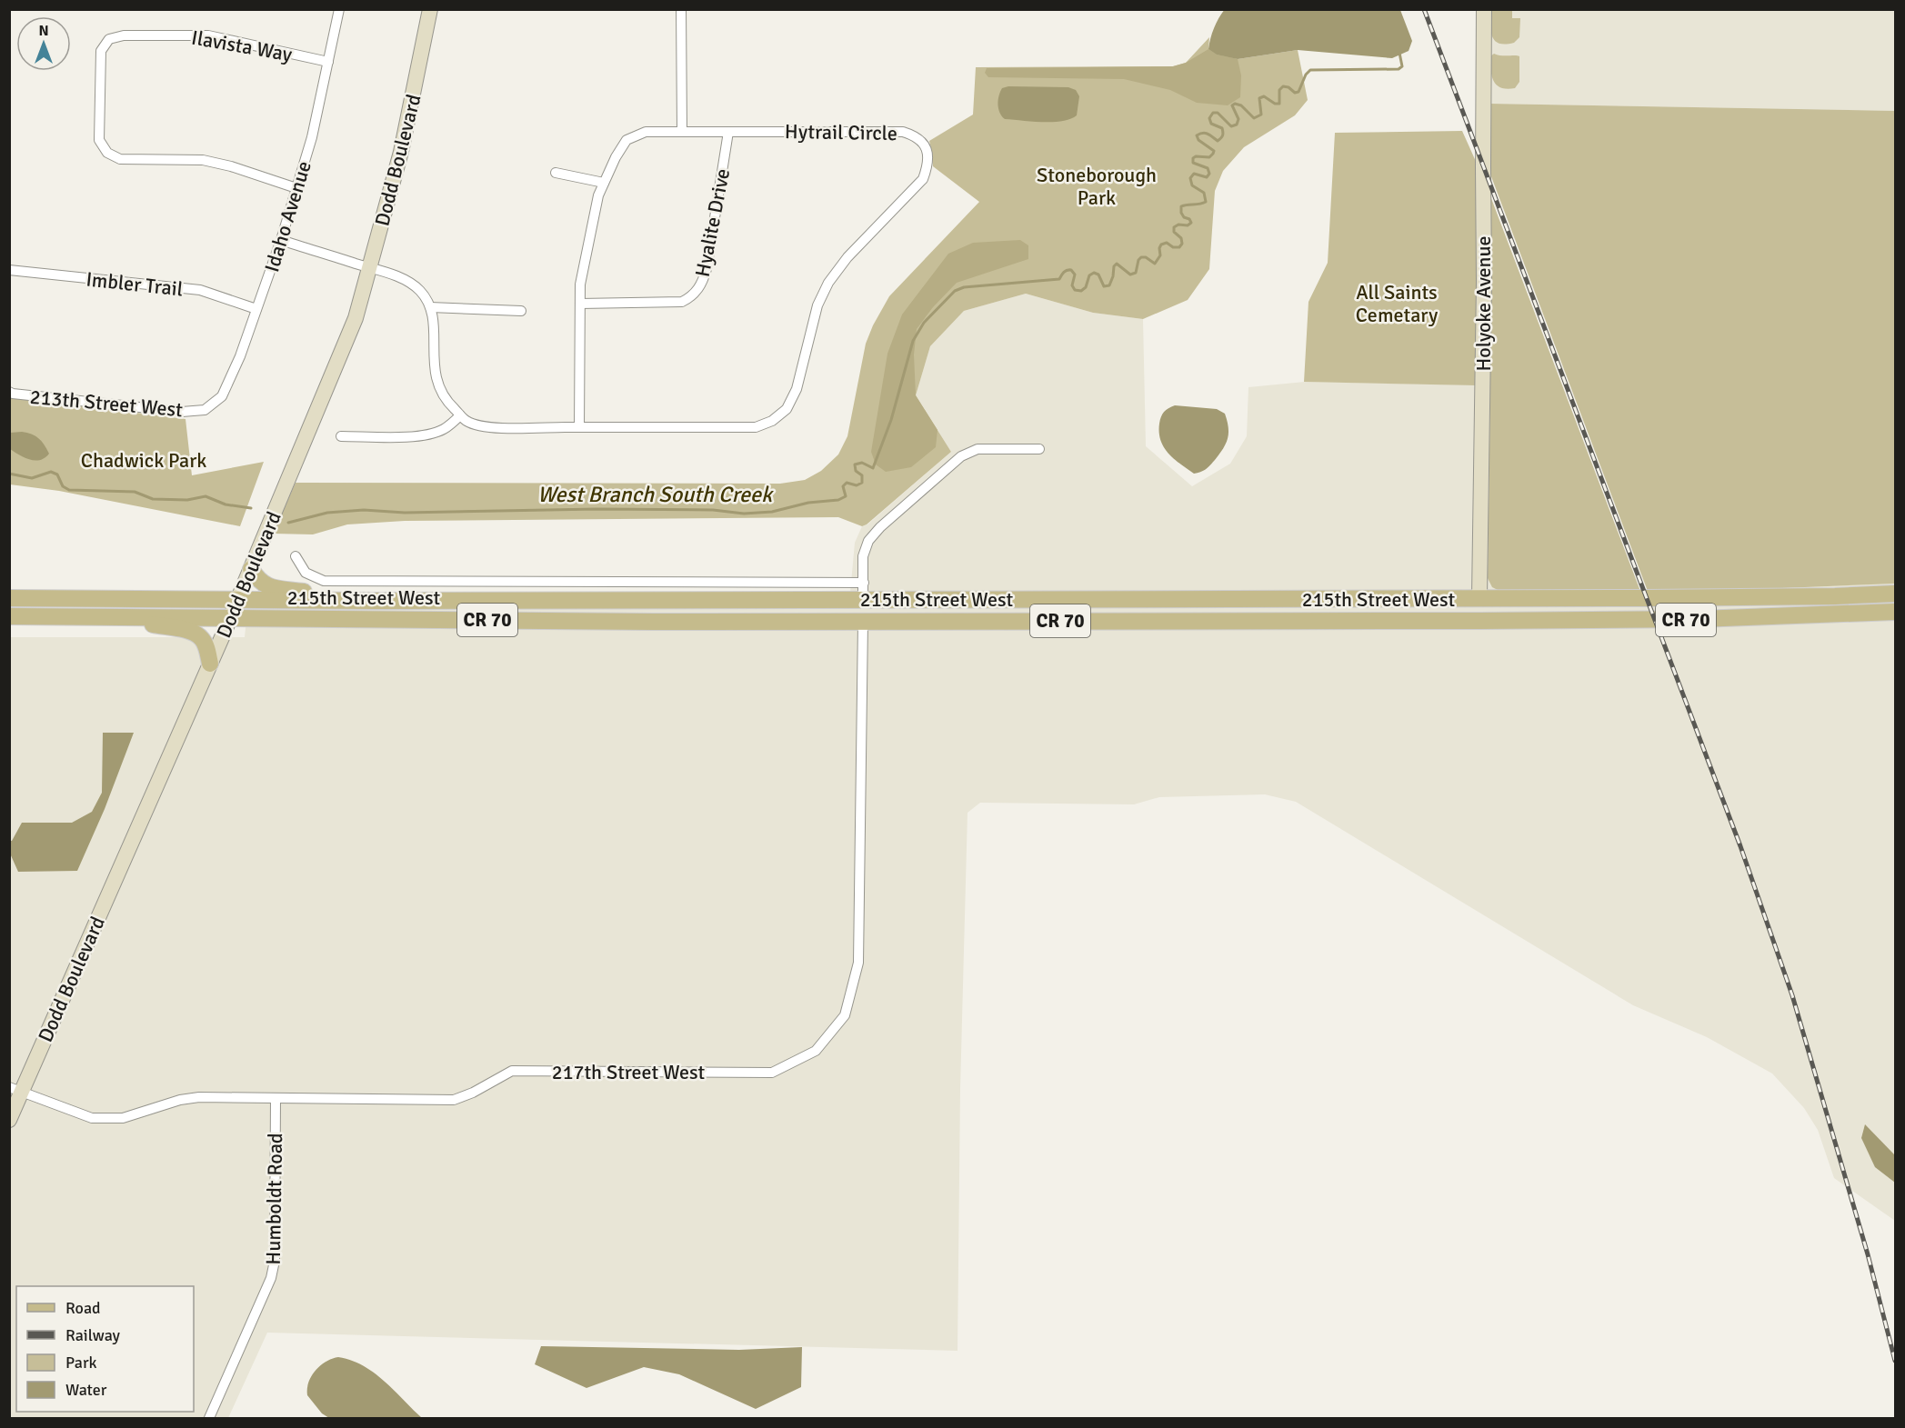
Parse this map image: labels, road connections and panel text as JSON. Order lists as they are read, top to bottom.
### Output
{
  "streets": {
    "main road": [
      "Dodd Boulevard",
      "Holyoke Avenue",
      "215th Street West",
      "CR 70"
    ],
    "street": [
      "Ilavista Way",
      "Hytrail Circle",
      "Idaho Avenue",
      "Hyalite Drive",
      "Imbler Trail",
      "213th Street West",
      "217th Street West",
      "Humboldt Road"
    ]
  },
  "crossings": [
    ["Ilavista Way", "Idaho Avenue"],
    ["Hytrail Circle", "Dodd Boulevard"],
    ["Hytrail Circle", "Hyalite Drive"],
    ["Dodd Boulevard", "215th Street West"],
    ["Dodd Boulevard", "217th Street West"],
    ["Idaho Avenue", "Imbler Trail"],
    ["Idaho Avenue", "213th Street West"],
    ["Holyoke Avenue", "215th Street West"],
    ["215th Street West", "217th Street West"],
    ["217th Street West", "Humboldt Road"]
  ],
  "water": ["West Branch South Creek"],
  "parks": ["Stoneborough Park", "All Saints Cemetary", "Chadwick Park"],
  "legend": [
    "Road",
    "Railway",
    "Park",
    "Water"
  ],
  "north": "top"
}
